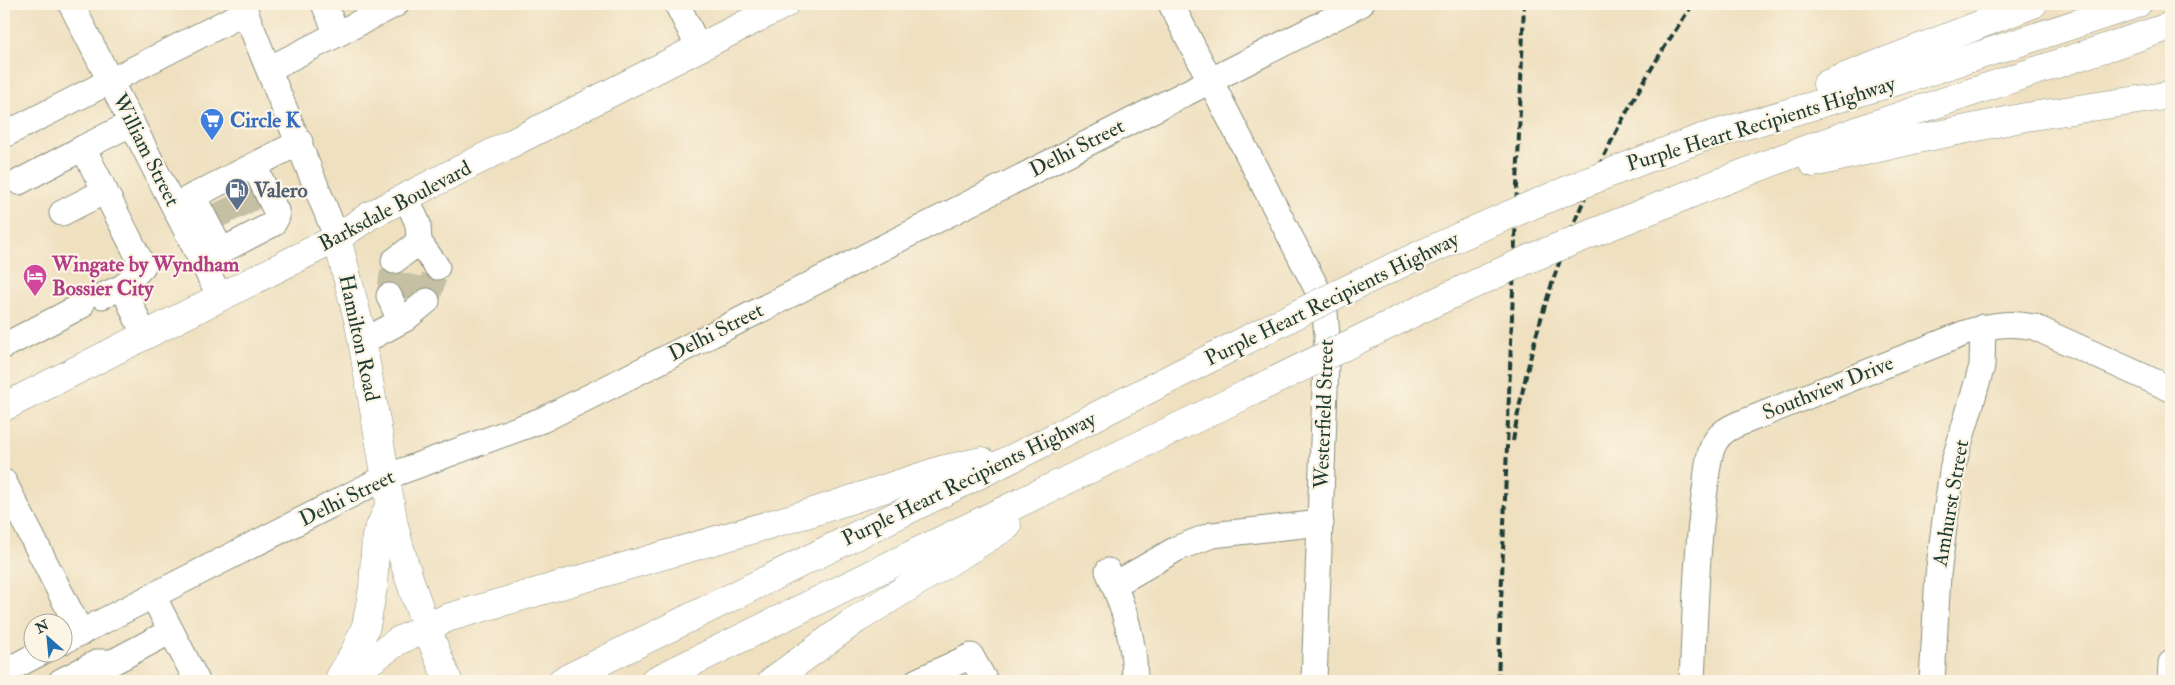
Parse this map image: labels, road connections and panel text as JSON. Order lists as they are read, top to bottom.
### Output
{
  "streets": {
    "main road": ["Purple Heart Recipients Highway", "Barksdale Boulevard", "Hamilton Road"],
    "street": [
      "Delhi Street",
      "William Street",
      "Southview Drive",
      "Westerfield Street",
      "Amhurst Street"
    ]
  },
  "crossings": [
    ["Delhi Street", "Hamilton Road"],
    ["Delhi Street", "Westerfield Street"],
    ["William Street", "Barksdale Boulevard"],
    ["Barksdale Boulevard", "Hamilton Road"],
    ["Southview Drive", "Amhurst Street"]
  ],
  "places": {
    "supermarket": ["Circle K"],
    "fuel station": ["Valero"],
    "hotel": ["Wingate by Wyndham Bossier City"]
  },
  "north": "top left"
}
